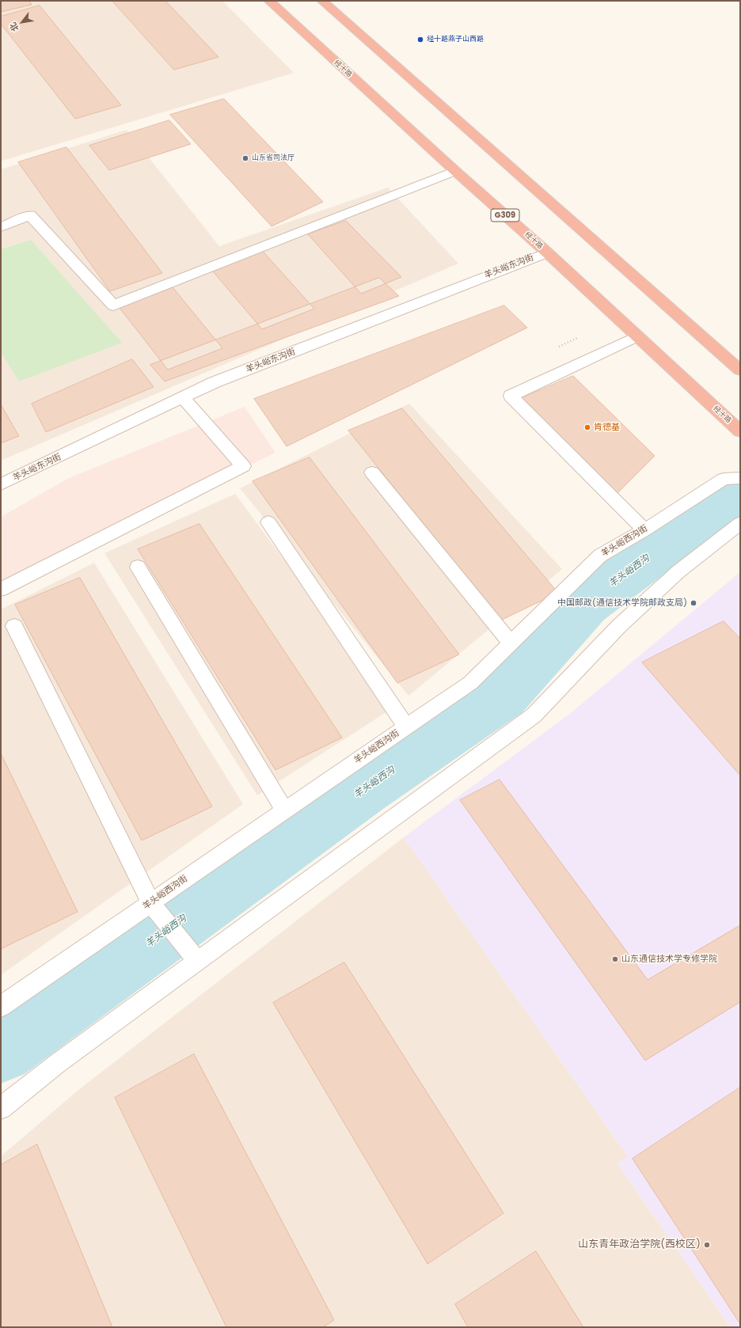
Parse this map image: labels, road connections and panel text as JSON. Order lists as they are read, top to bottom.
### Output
{
  "streets": {
    "highway": ["经十路", "G309"],
    "street": ["羊头峪东沟街", "羊头峪西沟街"]
  },
  "crossings": [
    ["经十路", "羊头峪东沟街"]
  ],
  "water": ["羊头峪西沟"],
  "places": [
    "经十路燕子山西路",
    "山东省司法厅",
    "肯德基",
    "中国邮政(通信技术学院邮政支局)",
    "山东通信技术学专修学院",
    "山东青年政治学院(西校区)"
  ],
  "north": "bottom left"
}
